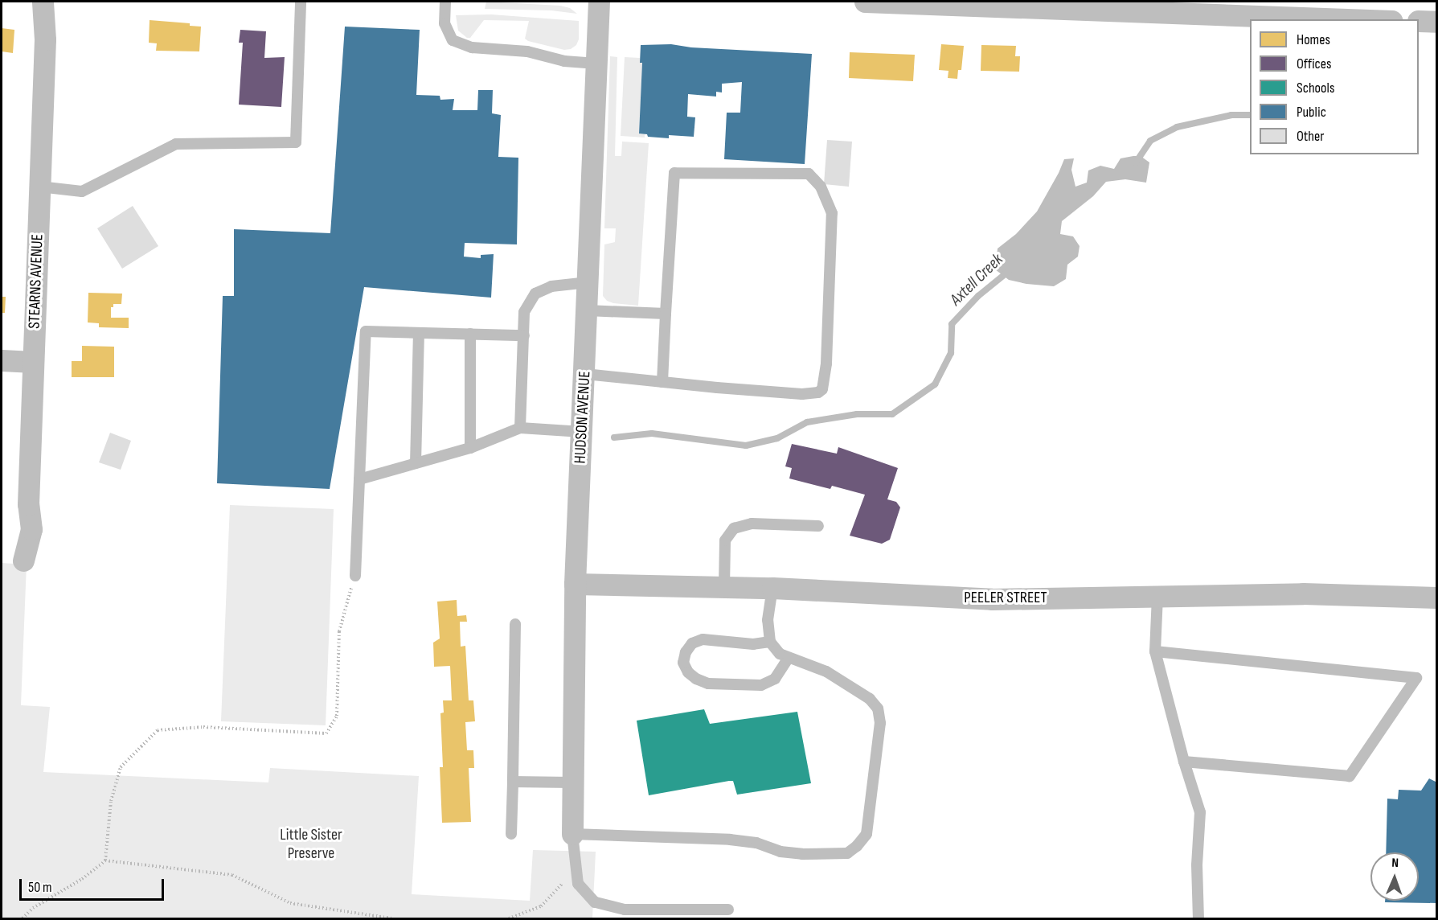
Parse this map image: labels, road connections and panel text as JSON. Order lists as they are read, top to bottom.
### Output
{
  "streets": {
    "street": ["STEARNS AVENUE", "HUDSON AVENUE", "PEELER STREET"]
  },
  "crossings": [
    ["HUDSON AVENUE", "PEELER STREET"]
  ],
  "water": ["Axtell Creek"],
  "parks": ["Little Sister Preserve"],
  "legend": [
    "Homes",
    "Offices",
    "Schools",
    "Public",
    "Other"
  ],
  "scale_bar": "50 m",
  "north": "top"
}
